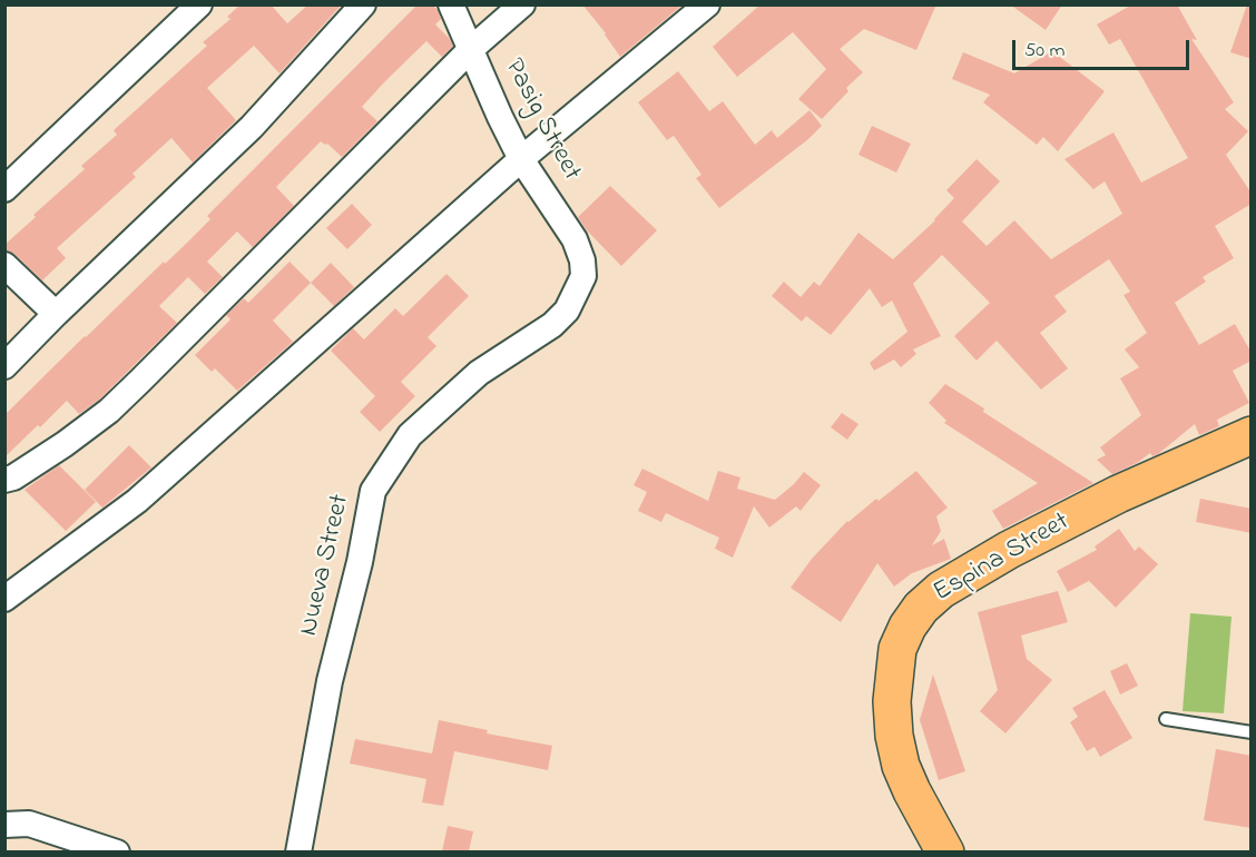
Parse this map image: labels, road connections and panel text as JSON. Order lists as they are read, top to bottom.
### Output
{
  "streets": {
    "main road": ["Espina Street"],
    "street": ["Pasig Street", "Nueva Street"]
  },
  "crossings": [
    ["Pasig Street", "Nueva Street"]
  ],
  "scale_bar": "50 m"
}
